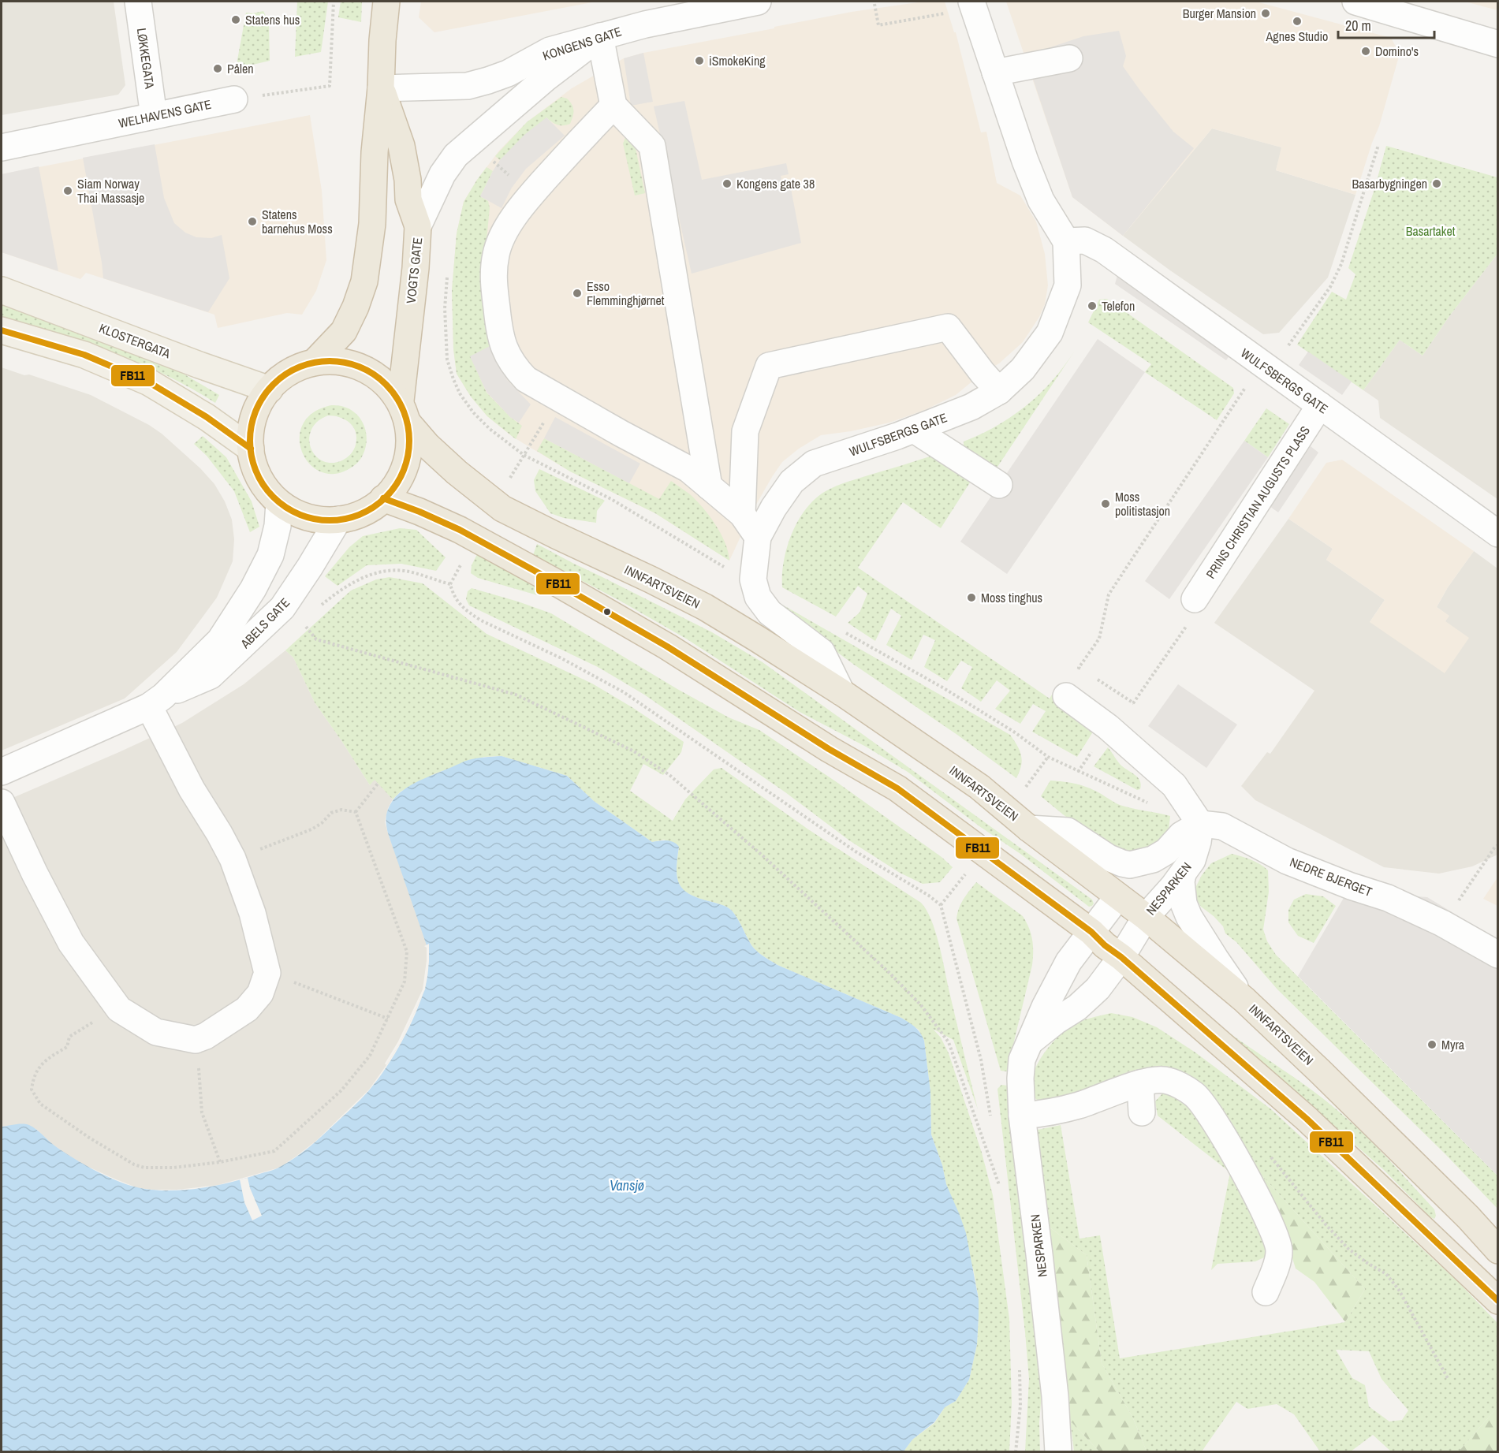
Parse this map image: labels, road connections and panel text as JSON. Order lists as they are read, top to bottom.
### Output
{
  "streets": {
    "highway": ["VOGTS GATE", "INNFARTSVEIEN"],
    "main road": ["KLOSTERGATA"],
    "street": [
      "KONGENS GATE",
      "LØKKEGATA",
      "WELHAVENS GATE",
      "WULFSBERGS GATE",
      "PRINS CHRISTIAN AUGUSTS PLASS",
      "ABELS GATE",
      "NEDRE BJERGET",
      "NESPARKEN"
    ]
  },
  "crossings": [
    ["KONGENS GATE", "VOGTS GATE"],
    ["LØKKEGATA", "WELHAVENS GATE"],
    ["VOGTS GATE", "KLOSTERGATA"],
    ["VOGTS GATE", "INNFARTSVEIEN"],
    ["VOGTS GATE", "ABELS GATE"],
    ["KLOSTERGATA", "INNFARTSVEIEN"],
    ["KLOSTERGATA", "ABELS GATE"],
    ["WULFSBERGS GATE", "PRINS CHRISTIAN AUGUSTS PLASS"],
    ["WULFSBERGS GATE", "INNFARTSVEIEN"],
    ["INNFARTSVEIEN", "ABELS GATE"],
    ["INNFARTSVEIEN", "NESPARKEN"],
    ["NEDRE BJERGET", "NESPARKEN"]
  ],
  "water": ["Vansjø"],
  "parks": ["Basartaket"],
  "places": [
    "Burger Mansion",
    "Statens hus",
    "Agnes Studio",
    "Domino's",
    "iSmokeKing",
    "Pålen",
    "Kongens gate 38",
    "Basarbygningen",
    "Siam Norway Thai Massasje",
    "Statens barnehus Moss",
    "Esso Flemminghjørnet",
    "Telefon",
    "Moss politistasjon",
    "Moss tinghus",
    "Myra"
  ],
  "lines": ["transit line FB11"],
  "scale_bar": "20 m"
}
